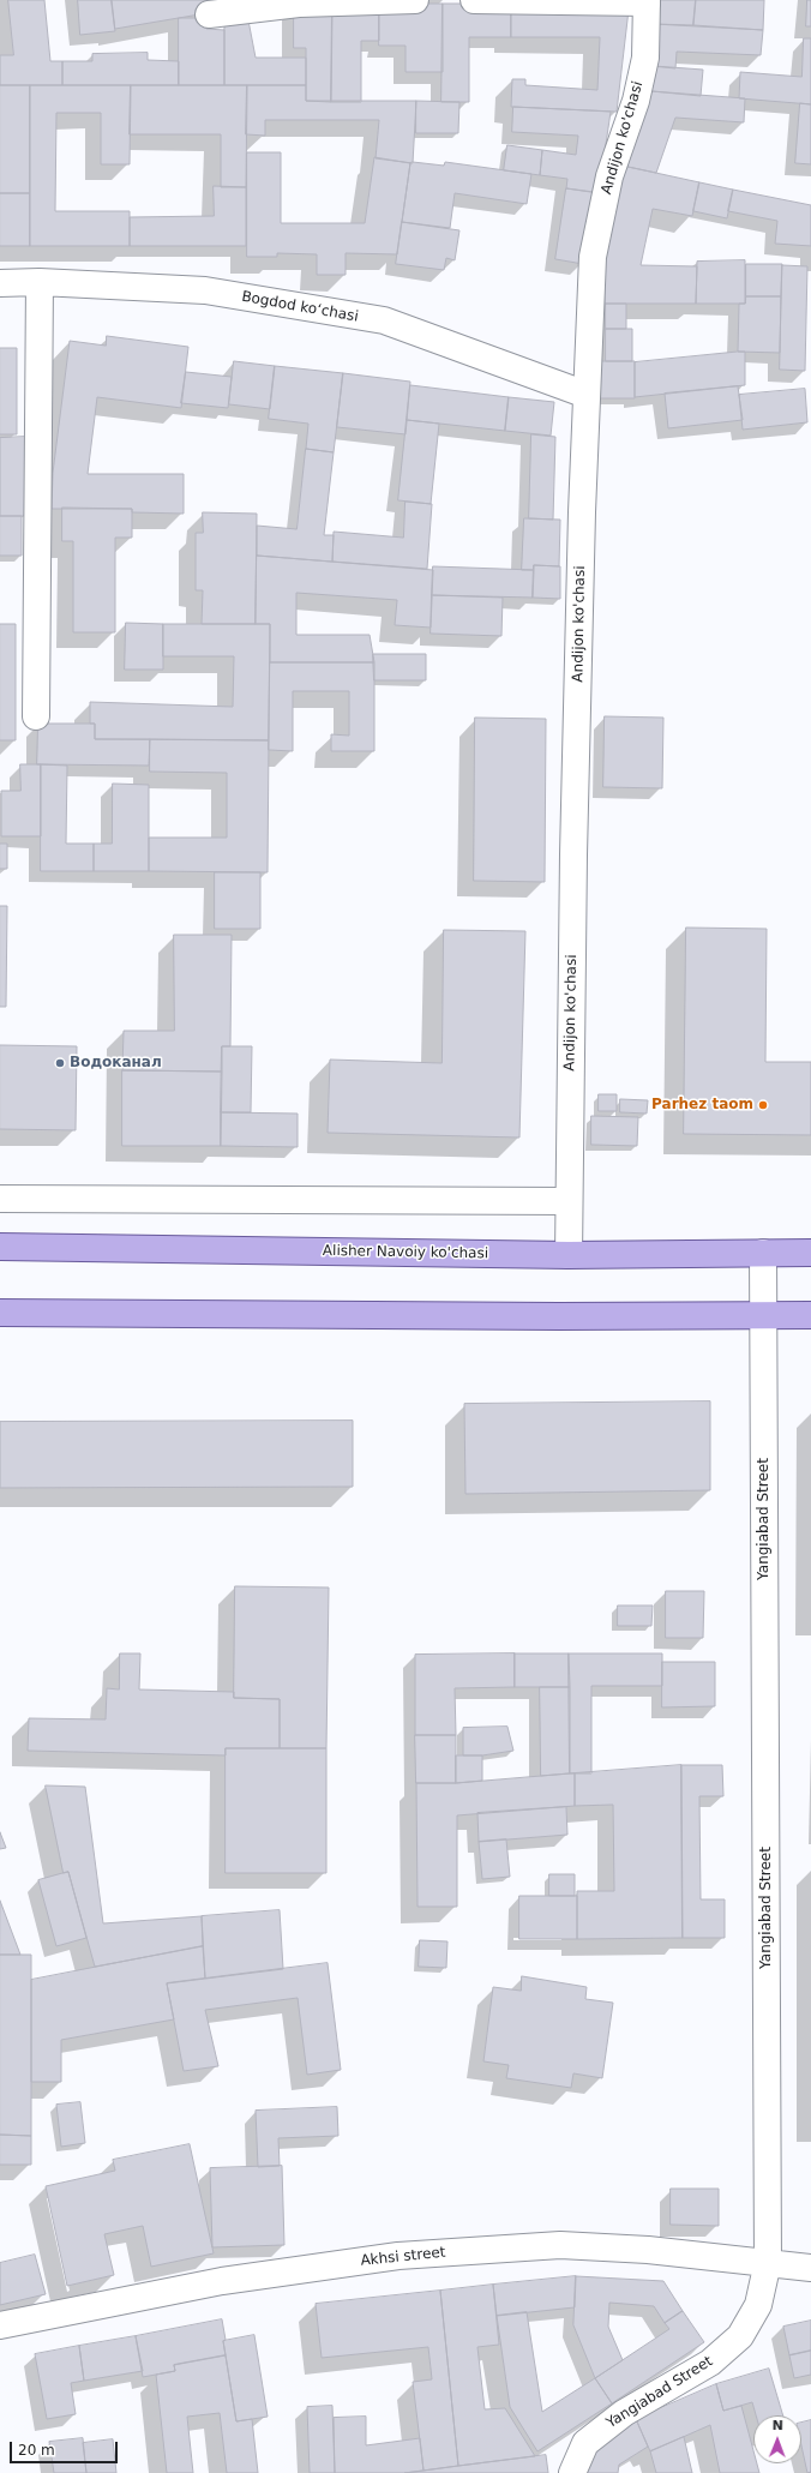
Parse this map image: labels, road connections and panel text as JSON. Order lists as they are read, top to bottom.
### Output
{
  "streets": {
    "main road": ["Alisher Navoiy ko'chasi"],
    "street": [
      "Andijon ko'chasi",
      "Bogdod koʻchasi",
      "Yangiabad Street",
      "Akhsi street"
    ]
  },
  "crossings": [
    ["Andijon ko'chasi", "Bogdod koʻchasi"],
    ["Andijon ko'chasi", "Alisher Navoiy ko'chasi"],
    ["Alisher Navoiy ko'chasi", "Yangiabad Street"],
    ["Yangiabad Street", "Akhsi street"]
  ],
  "places": ["Водоканал", "Parhez taom"],
  "scale_bar": "20 m",
  "north": "top"
}
